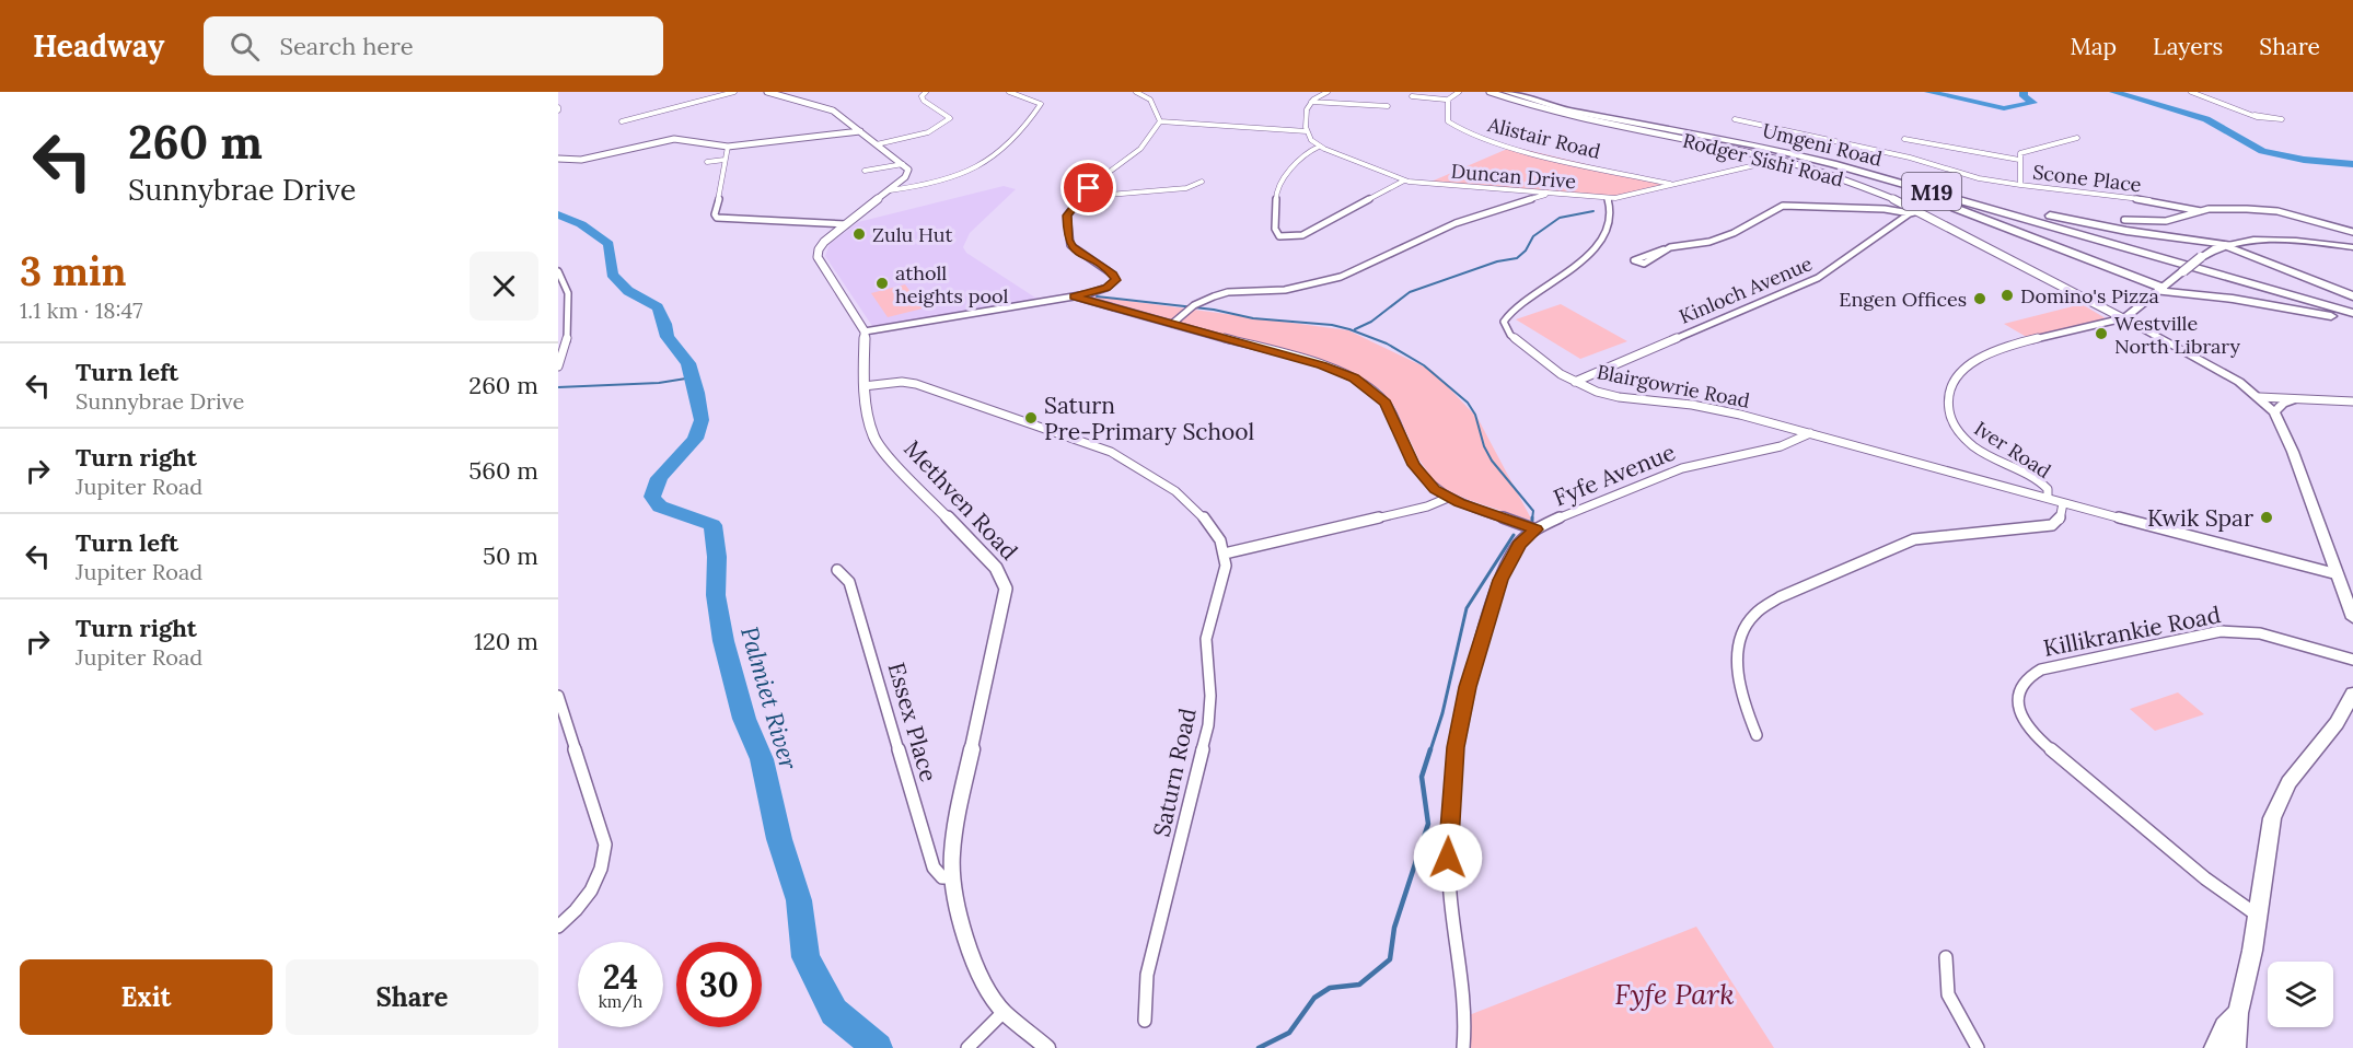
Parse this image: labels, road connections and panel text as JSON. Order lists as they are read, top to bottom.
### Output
{
  "streets": {
    "highway": ["Umgeni Road", "M19"],
    "main road": ["Rodger Sishi Road"],
    "street": [
      "Alistair Road",
      "Duncan Drive",
      "Scone Place",
      "Kinloch Avenue",
      "Blairgowrie Road",
      "Iver Road",
      "Fyfe Avenue",
      "Methven Road",
      "Killikrankie Road",
      "Essex Place",
      "Saturn Road"
    ]
  },
  "crossings": [
    ["Alistair Road", "Duncan Drive"],
    ["Rodger Sishi Road", "Duncan Drive"],
    ["Rodger Sishi Road", "Kinloch Avenue"],
    ["Rodger Sishi Road", "Iver Road"],
    ["Duncan Drive", "Blairgowrie Road"],
    ["Kinloch Avenue", "Blairgowrie Road"],
    ["Blairgowrie Road", "Iver Road"],
    ["Blairgowrie Road", "Fyfe Avenue"],
    ["Methven Road", "Essex Place"]
  ],
  "water": ["Palmiet River"],
  "parks": ["Fyfe Park"],
  "places": [
    "Zulu Hut",
    "atholl heights pool",
    "Domino's Pizza",
    "Engen Offices",
    "Westville North Library",
    "Saturn Pre-Primary School",
    "Kwik Spar"
  ],
  "page": {
    "header": "Headway",
    "search": "Search here",
    "nav": ["Map", "Layers", "Share"],
    "turn": ["260 m", "Sunnybrae Drive"],
    "heading": ["3 min", "1.1 km · 18:47"],
    "list": [
      {
        "name": "Turn left",
        "note": "Sunnybrae Drive",
        "value": "260 m"
      },
      {
        "name": "Turn right",
        "note": "Jupiter Road",
        "value": "560 m"
      },
      {
        "name": "Turn left",
        "note": "Jupiter Road",
        "value": "50 m"
      },
      {
        "name": "Turn right",
        "note": "Jupiter Road",
        "value": "120 m"
      }
    ],
    "speed": "24 km/h",
    "limit": "30",
    "buttons": ["Exit", "Share"]
  }
}
